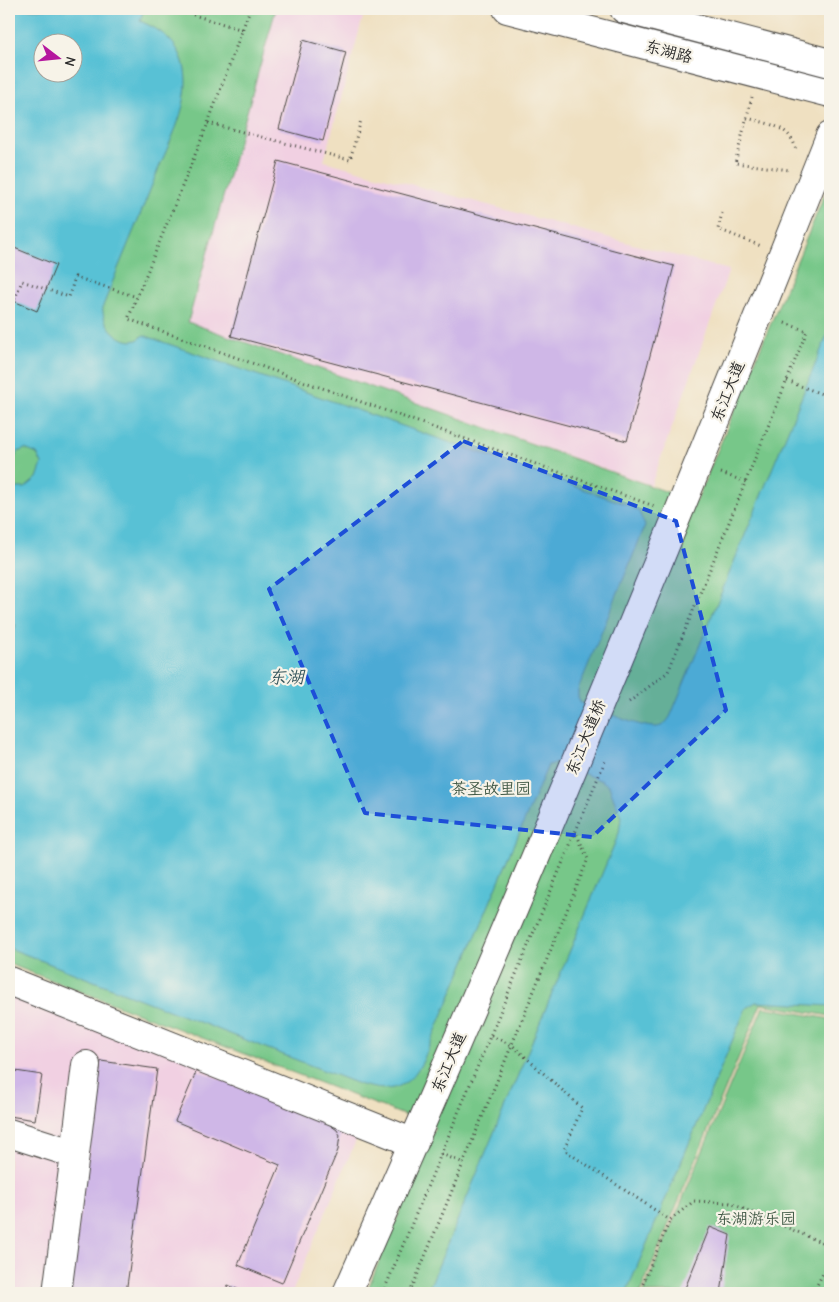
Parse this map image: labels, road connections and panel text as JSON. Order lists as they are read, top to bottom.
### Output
{
  "streets": {
    "street": ["东湖路", "东江大道", "东江大道桥"]
  },
  "crossings": [
    ["东江大道", "东江大道桥"]
  ],
  "water": ["东湖"],
  "parks": ["茶圣故里园", "东湖游乐园"],
  "north": "right"
}
